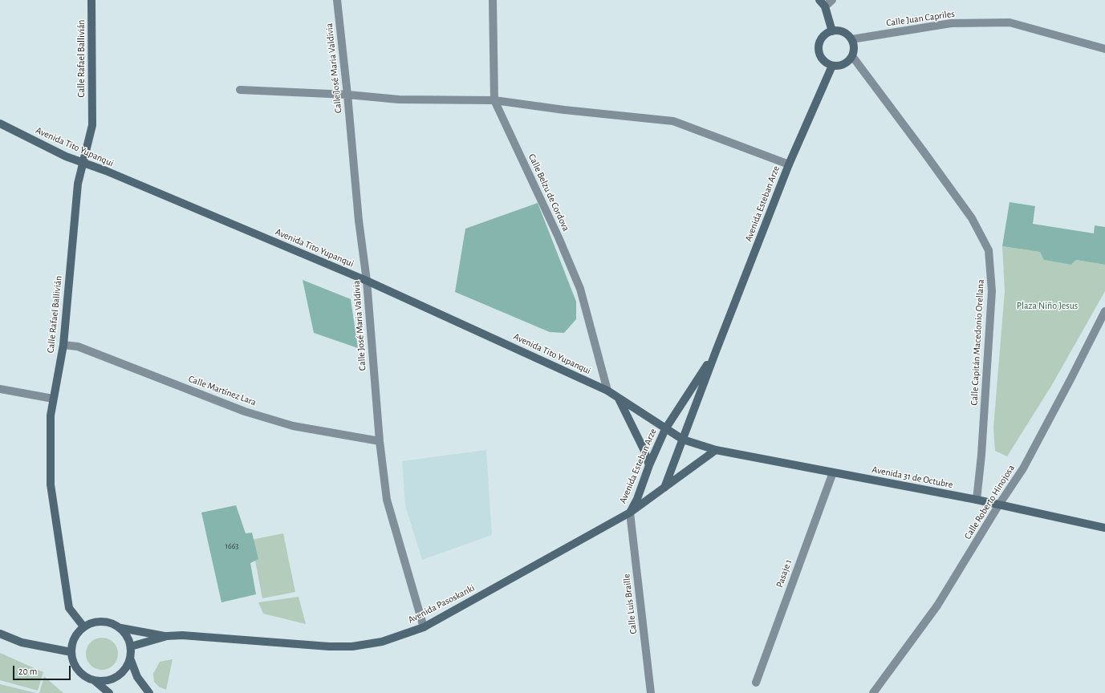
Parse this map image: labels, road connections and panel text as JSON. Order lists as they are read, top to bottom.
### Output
{
  "streets": {
    "main road": [
      "Calle Rafael Ballivián",
      "Avenida Tito Yupanqui",
      "Avenida Esteban Arze",
      "Avenida 31 de Octubre",
      "Avenida Pasoskanki"
    ],
    "street": [
      "Calle Juan Capriles",
      "Calle José Maria Valdivia",
      "Calle Belzu de Cordova",
      "Calle Capitán Macedonio Orellana",
      "Calle Martínez Lara",
      "Calle Roberto Hinojosa",
      "Pasaje 1",
      "Calle Luis Braille"
    ]
  },
  "crossings": [
    ["Calle Juan Capriles", "Avenida Esteban Arze"],
    ["Calle Juan Capriles", "Calle Capitán Macedonio Orellana"],
    ["Calle Rafael Ballivián", "Avenida Tito Yupanqui"],
    ["Calle Rafael Ballivián", "Calle Martínez Lara"],
    ["Calle Rafael Ballivián", "Avenida Pasoskanki"],
    ["Calle José Maria Valdivia", "Avenida Tito Yupanqui"],
    ["Calle José Maria Valdivia", "Calle Martínez Lara"],
    ["Calle José Maria Valdivia", "Avenida Pasoskanki"],
    ["Avenida Tito Yupanqui", "Calle Belzu de Cordova"],
    ["Avenida Tito Yupanqui", "Avenida Esteban Arze"],
    ["Avenida Tito Yupanqui", "Avenida 31 de Octubre"],
    ["Avenida Esteban Arze", "Calle Capitán Macedonio Orellana"],
    ["Avenida Esteban Arze", "Avenida 31 de Octubre"],
    ["Avenida Esteban Arze", "Avenida Pasoskanki"],
    ["Avenida Esteban Arze", "Calle Luis Braille"],
    ["Calle Capitán Macedonio Orellana", "Avenida 31 de Octubre"],
    ["Avenida 31 de Octubre", "Calle Roberto Hinojosa"],
    ["Avenida 31 de Octubre", "Pasaje 1"],
    ["Avenida Pasoskanki", "Calle Luis Braille"]
  ],
  "parks": ["Plaza Niño Jesus"],
  "house_numbers": ["1663"],
  "scale_bar": "20 m"
}
